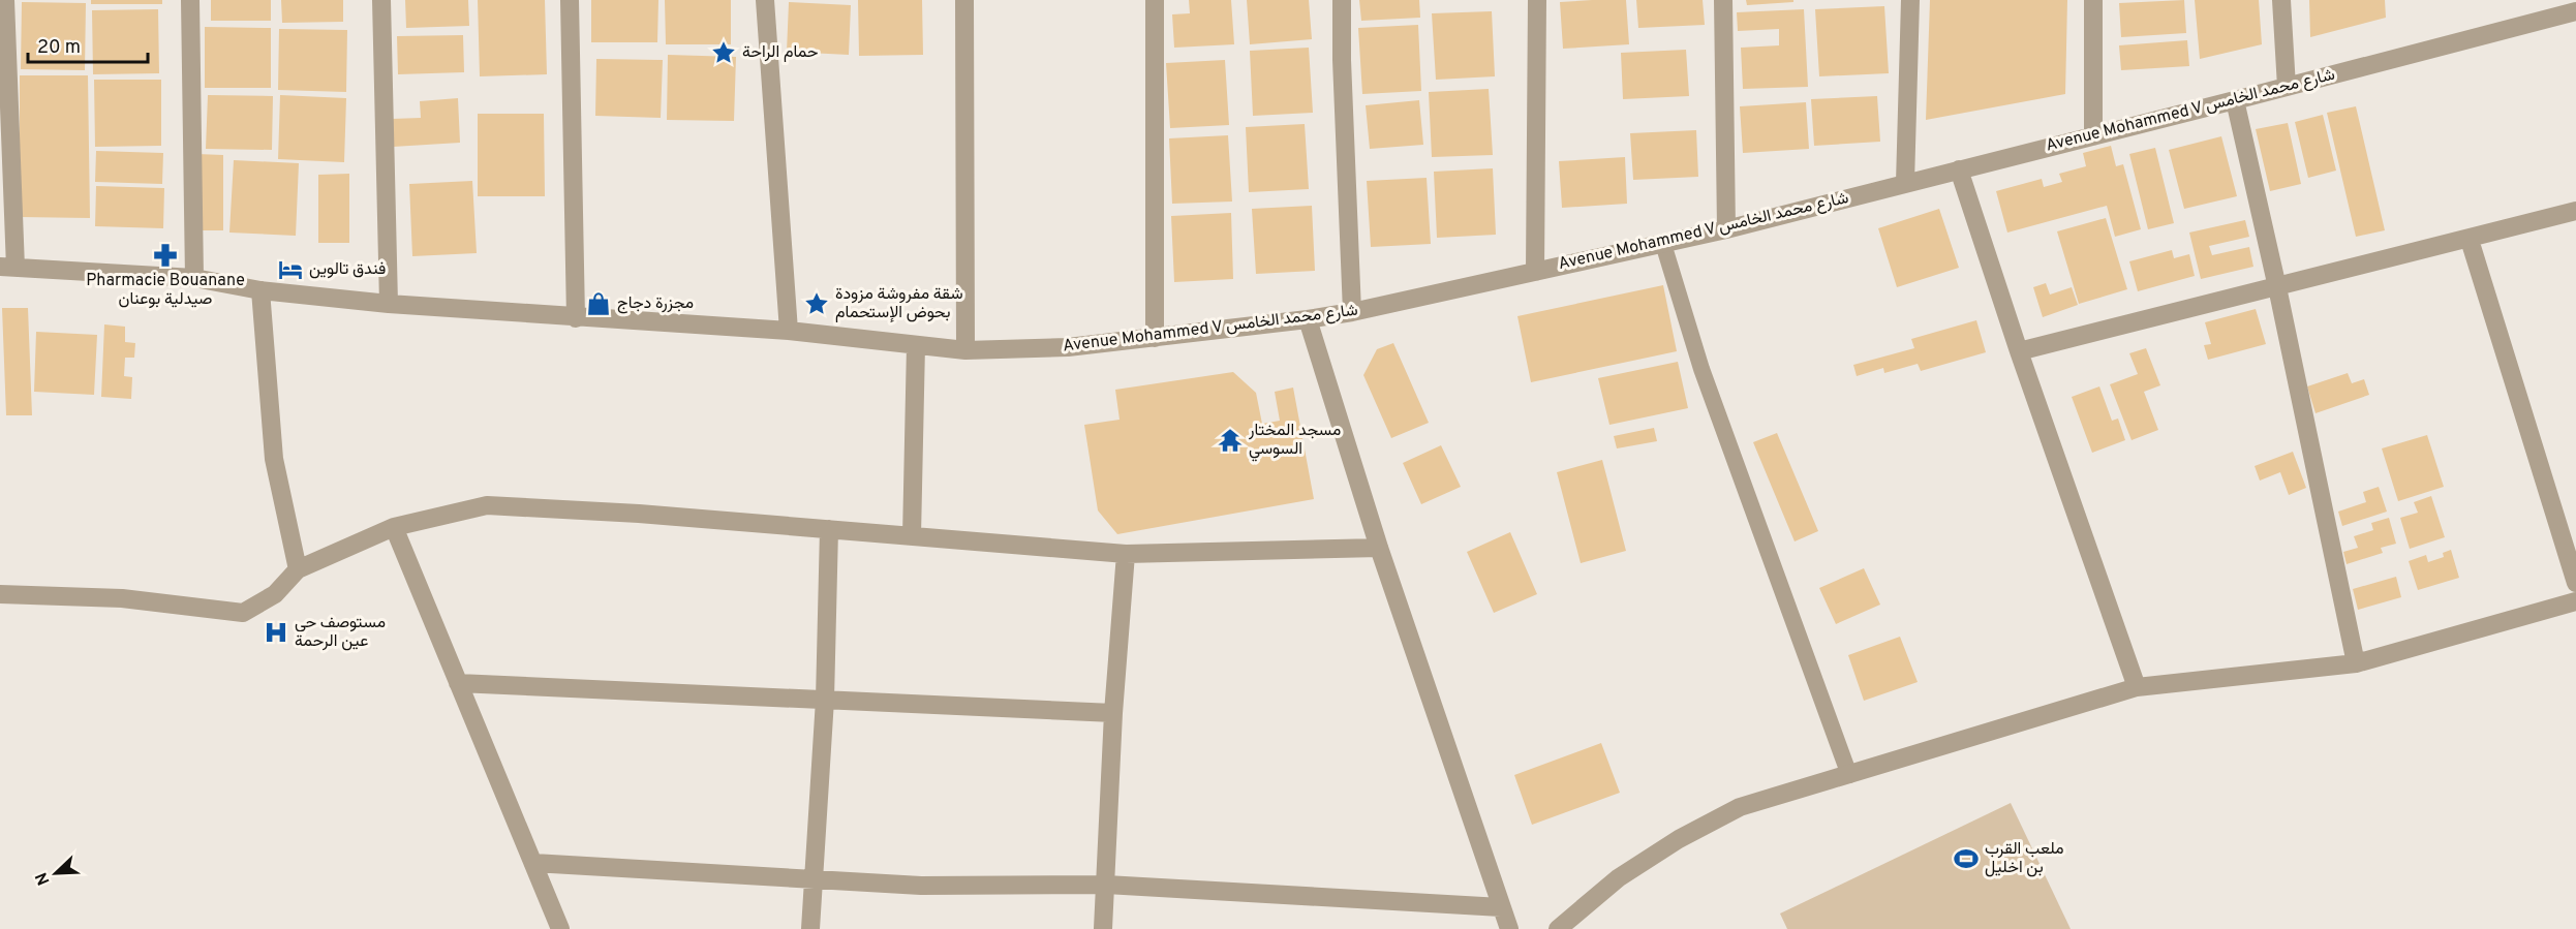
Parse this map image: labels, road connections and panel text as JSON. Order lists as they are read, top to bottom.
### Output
{
  "streets": {
    "street": ["Avenue Mohammed V شارع محمد الخامس"]
  },
  "places": {
    "place": ["حمام الراحة", "شقة مفروشة مزودة بحوض الإستحمام"],
    "pharmacy": ["Pharmacie Bouanane صيدلية بوعنان"],
    "hotel": ["فندق تالوين"],
    "shop": ["مجزرة دجاج"],
    "temple": ["مسجد المختار السوسي"],
    "hospital": ["مستوصف حي عين الرحمة"],
    "sports": ["ملعب القرب بن اخليل"]
  },
  "scale_bar": "20 m",
  "north": "bottom left"
}
